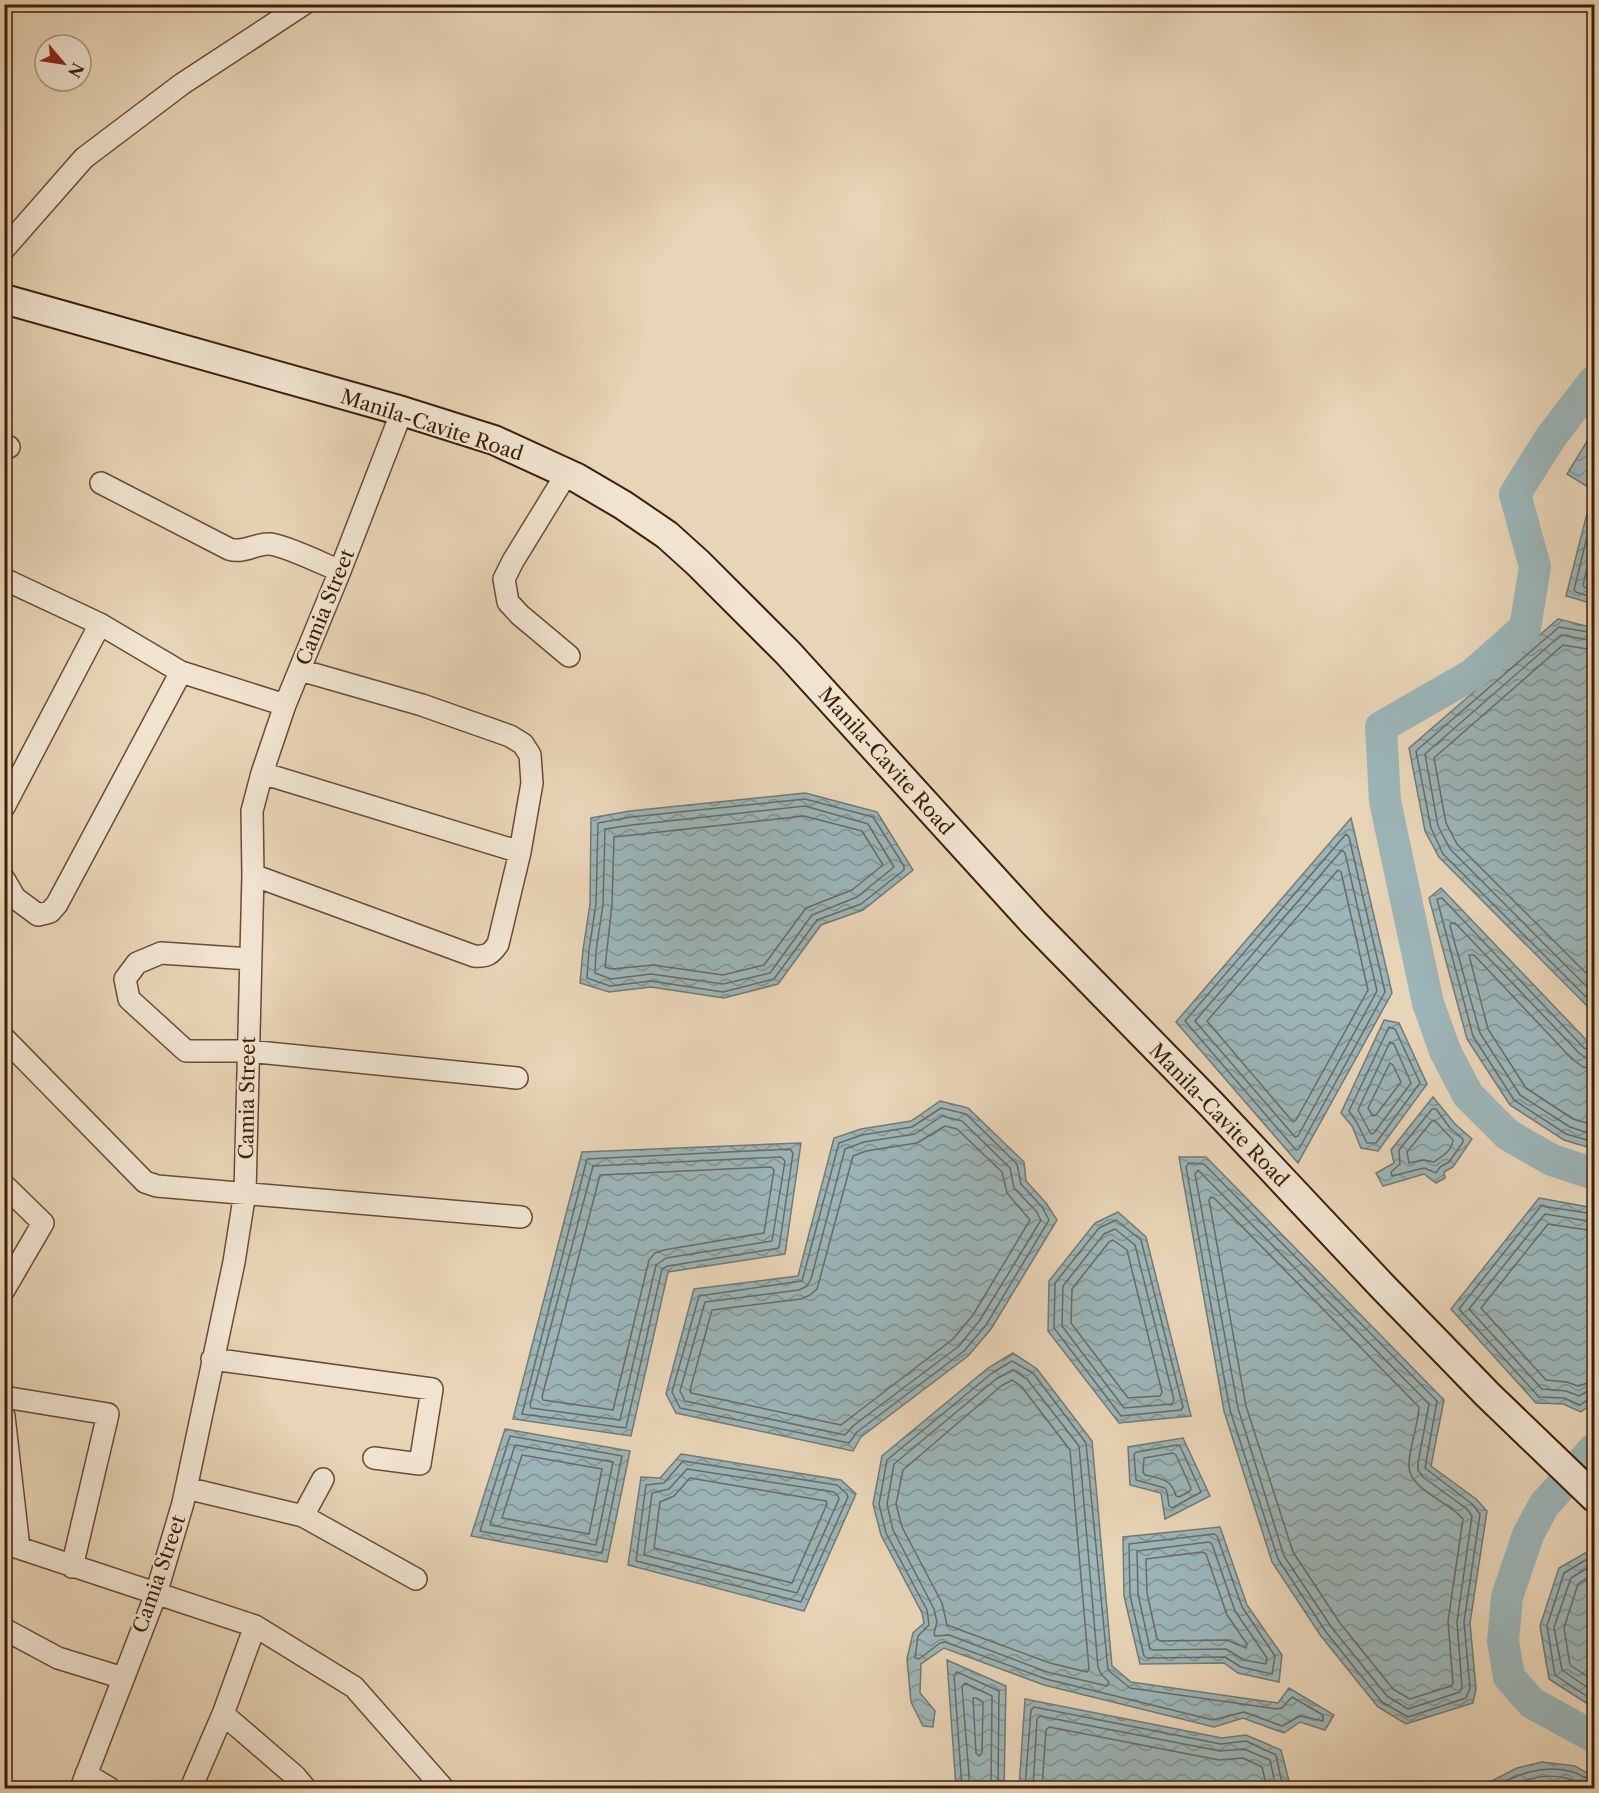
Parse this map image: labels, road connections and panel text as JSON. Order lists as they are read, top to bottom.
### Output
{
  "streets": {
    "main road": ["Manila-Cavite Road"],
    "street": ["Camia Street"]
  },
  "crossings": [
    ["Manila-Cavite Road", "Camia Street"]
  ],
  "north": "bottom right"
}
